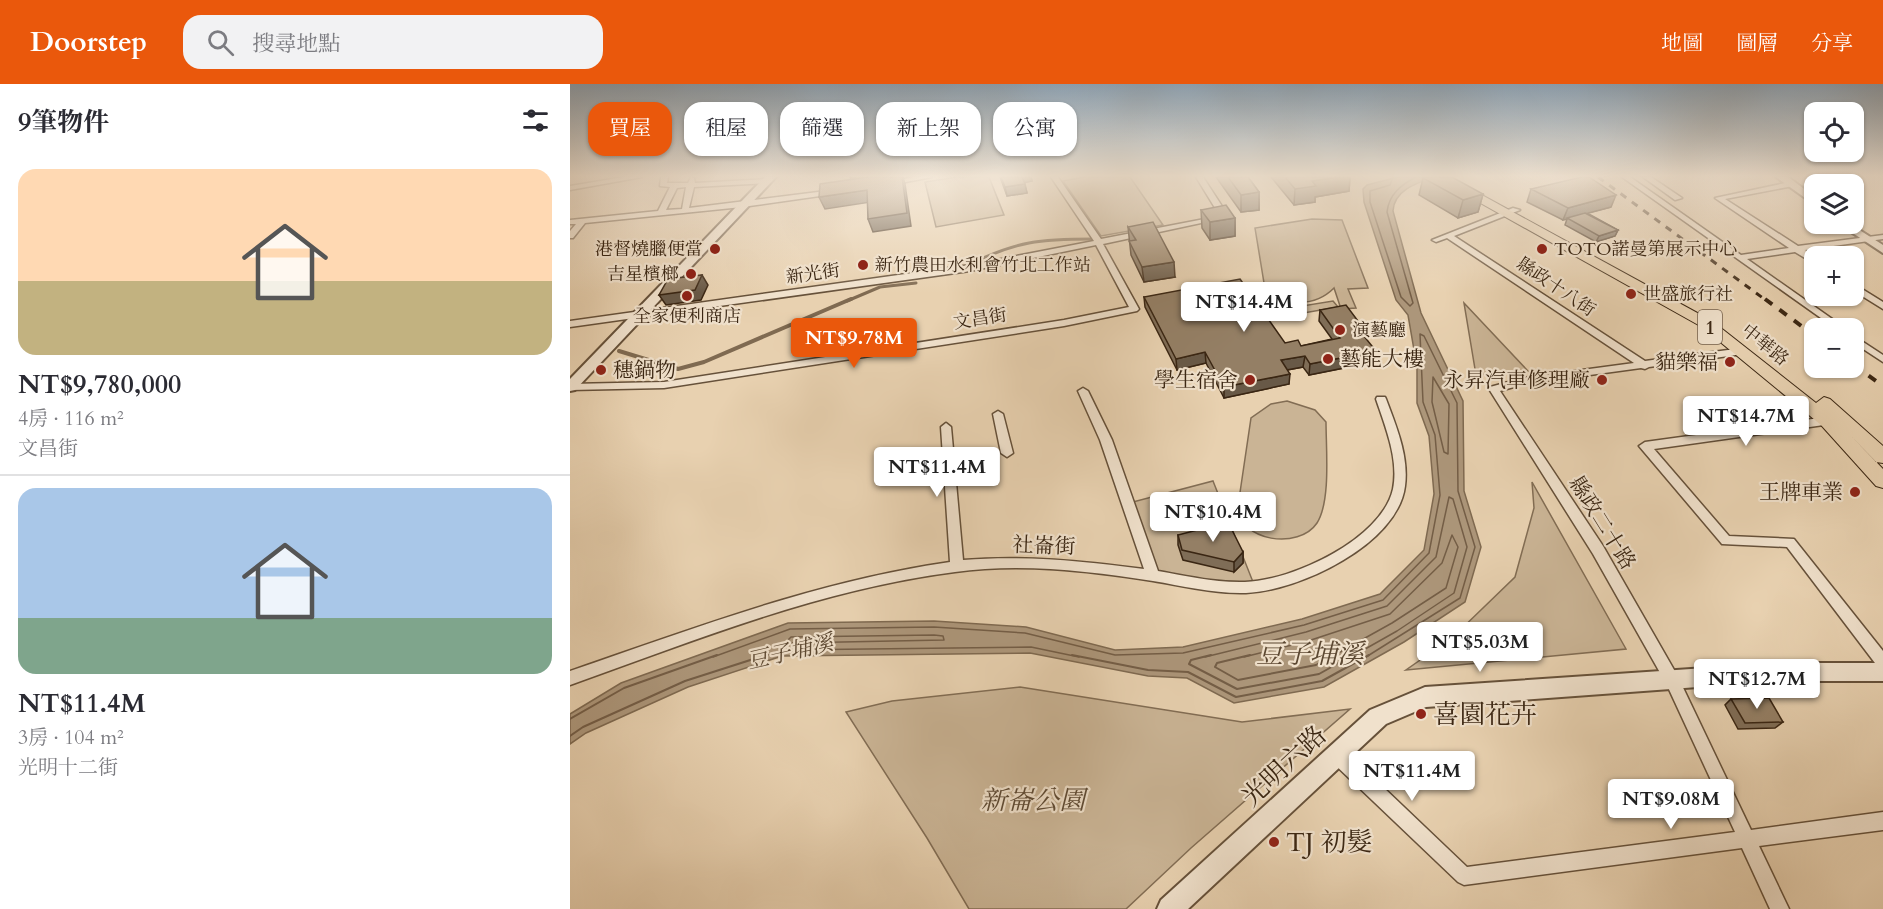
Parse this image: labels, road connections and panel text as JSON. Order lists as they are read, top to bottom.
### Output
{
  "streets": {
    "main road": ["1", "中華路"],
    "street": [
      "新光街",
      "縣政十八街",
      "文昌街",
      "縣政二十路",
      "社崙街",
      "光明六路"
    ]
  },
  "crossings": [
    ["新光街", "文昌街"],
    ["縣政十八街", "縣政二十路"],
    ["中華路", "縣政二十路"],
    ["縣政二十路", "光明六路"]
  ],
  "water": ["豆子埔溪"],
  "parks": ["新崙公園"],
  "places": [
    "港督燒臘便當",
    "TOTO諾曼第展示中心",
    "新竹農田水利會竹北工作站",
    "吉星檳榔",
    "世盛旅行社",
    "全家便利商店",
    "演藝廳",
    "藝能大樓",
    "貓樂福",
    "穗鍋物",
    "學生宿舍",
    "永昇汽車修理廠",
    "王牌車業",
    "喜園花卉",
    "TJ 初髮"
  ],
  "page": {
    "header": "Doorstep",
    "search": "搜尋地點",
    "nav": ["地圖", "圖層", "分享"],
    "heading": "9筆物件",
    "map_buttons": ["+", "−"],
    "chip": [
      "買屋",
      "租屋",
      "篩選",
      "新上架",
      "公寓"
    ],
    "list": [
      {
        "name": "NT$9,780,000",
        "note": "4房 · 116 m² · 文昌街"
      },
      {
        "name": "NT$11.4M",
        "note": "3房 · 104 m² · 光明十二街"
      }
    ],
    "price": [
      "NT$14.4M",
      "NT$9.78M",
      "NT$14.7M",
      "NT$11.4M",
      "NT$10.4M",
      "NT$5.03M",
      "NT$12.7M",
      "NT$11.4M",
      "NT$9.08M"
    ]
  }
}
